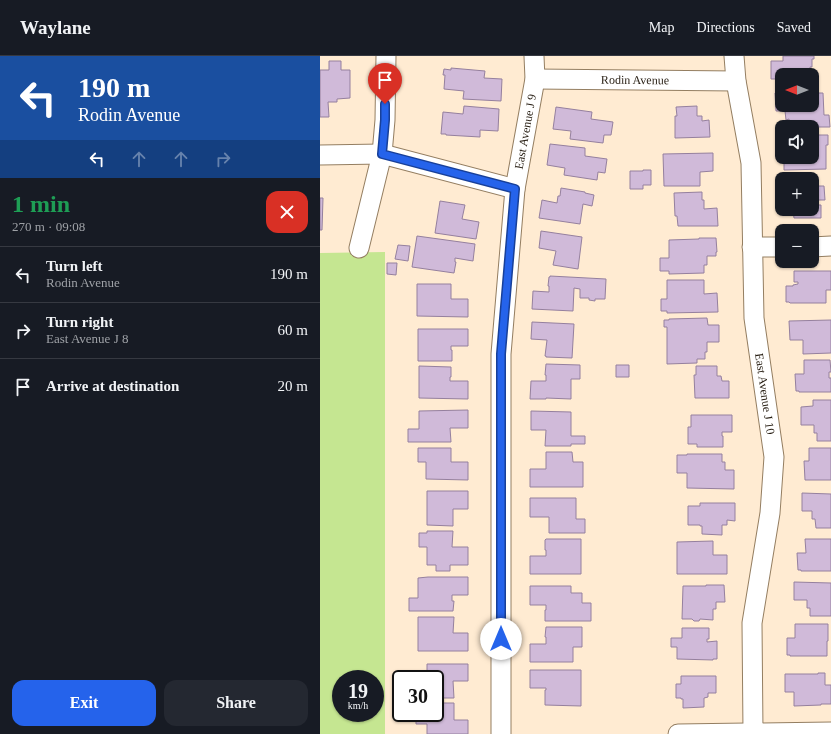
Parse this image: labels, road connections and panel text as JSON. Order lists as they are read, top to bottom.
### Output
{
  "streets": {
    "street": ["Rodin Avenue", "East Avenue J 9", "East Avenue J 10"]
  },
  "crossings": [
    ["Rodin Avenue", "East Avenue J 9"],
    ["Rodin Avenue", "East Avenue J 10"]
  ],
  "north": "left",
  "page": {
    "header": "Waylane",
    "nav": ["Map", "Directions", "Saved"],
    "turn": ["190 m", "Rodin Avenue"],
    "map_buttons": ["+", "−"],
    "heading": ["1 min", "270 m · 09:08"],
    "list": [
      {
        "name": "Turn left",
        "note": "Rodin Avenue",
        "value": "190 m"
      },
      {
        "name": "Turn right",
        "note": "East Avenue J 8",
        "value": "60 m"
      },
      {
        "name": "Arrive at destination",
        "value": "20 m"
      }
    ],
    "speed": "19 km/h",
    "limit": "30",
    "buttons": ["Exit", "Share"]
  }
}
